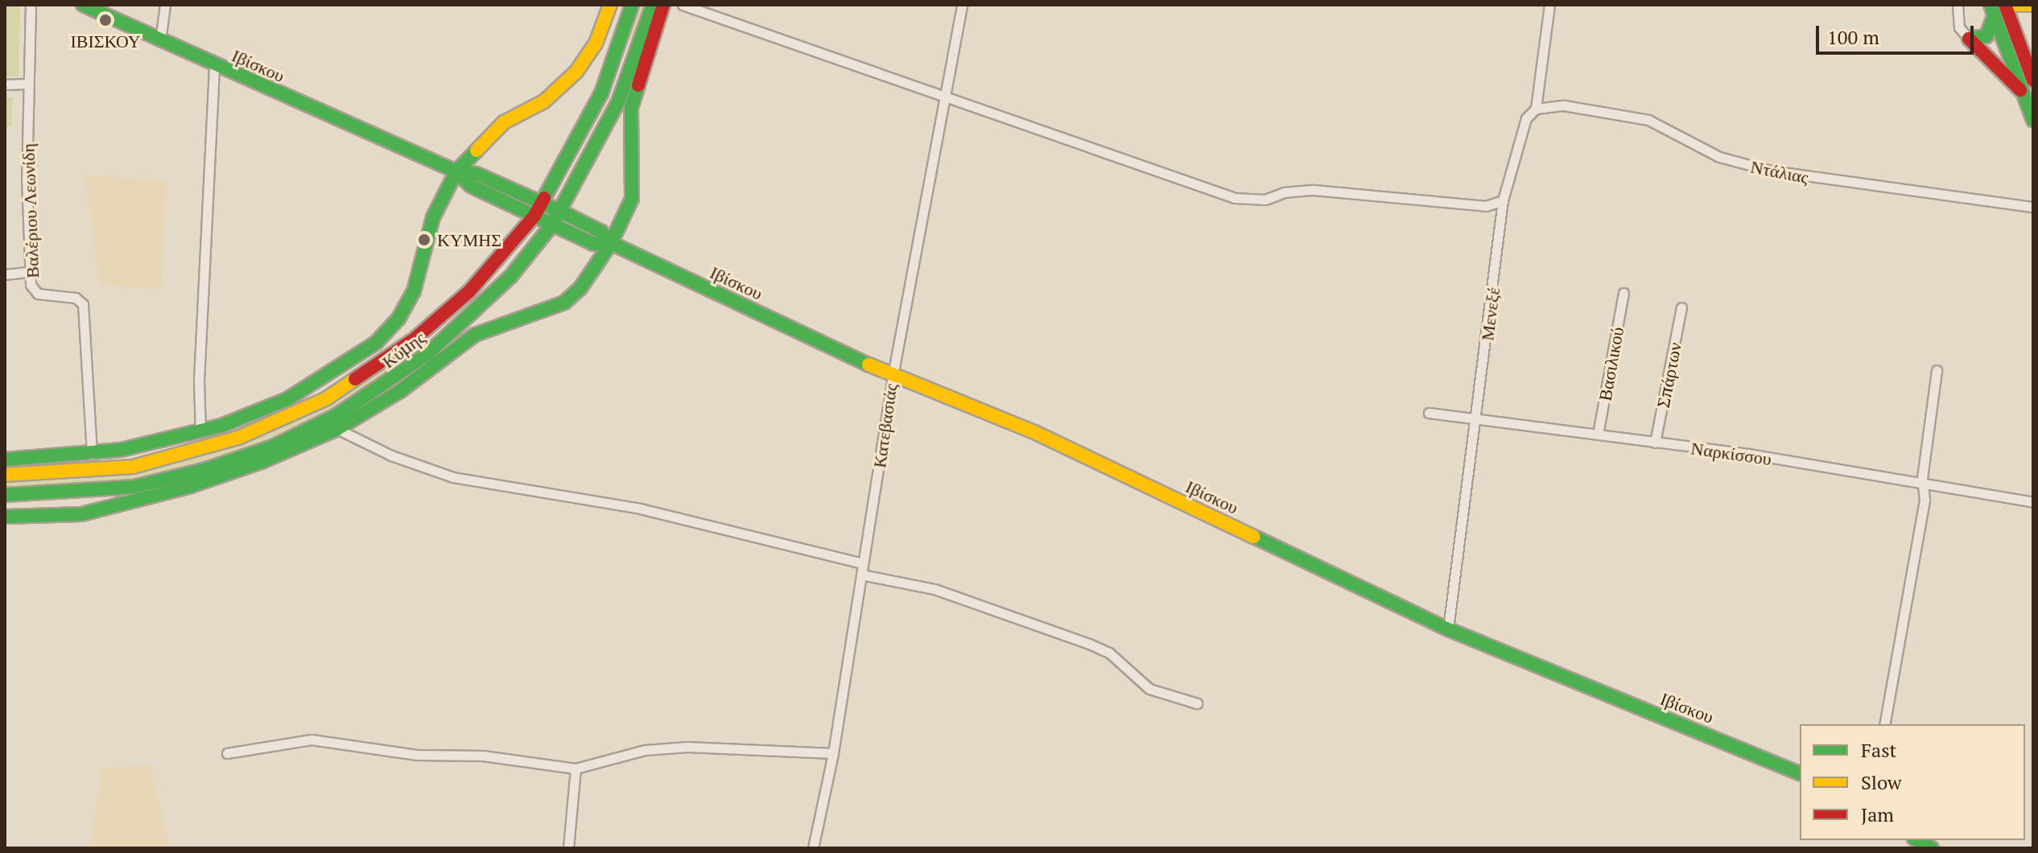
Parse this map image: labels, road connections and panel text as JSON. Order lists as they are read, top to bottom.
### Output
{
  "streets": {
    "street": [
      "Ιβίσκου",
      "Ντάλιας",
      "Βαλέριου Λεωνίδη",
      "Μενεξέ",
      "Κύμης",
      "Βασιλικού",
      "Σπάρτων",
      "Κατεβασιάς",
      "Ναρκίσσου"
    ]
  },
  "crossings": [
    ["Ιβίσκου", "Μενεξέ"],
    ["Ιβίσκου", "Κύμης"],
    ["Ιβίσκου", "Κατεβασιάς"],
    ["Ντάλιας", "Μενεξέ"],
    ["Μενεξέ", "Ναρκίσσου"],
    ["Βασιλικού", "Ναρκίσσου"],
    ["Σπάρτων", "Ναρκίσσου"]
  ],
  "places": ["ΙΒΙΣΚΟΥ", "ΚΥΜΗΣ"],
  "legend": ["Fast", "Slow", "Jam"],
  "scale_bar": "100 m"
}
